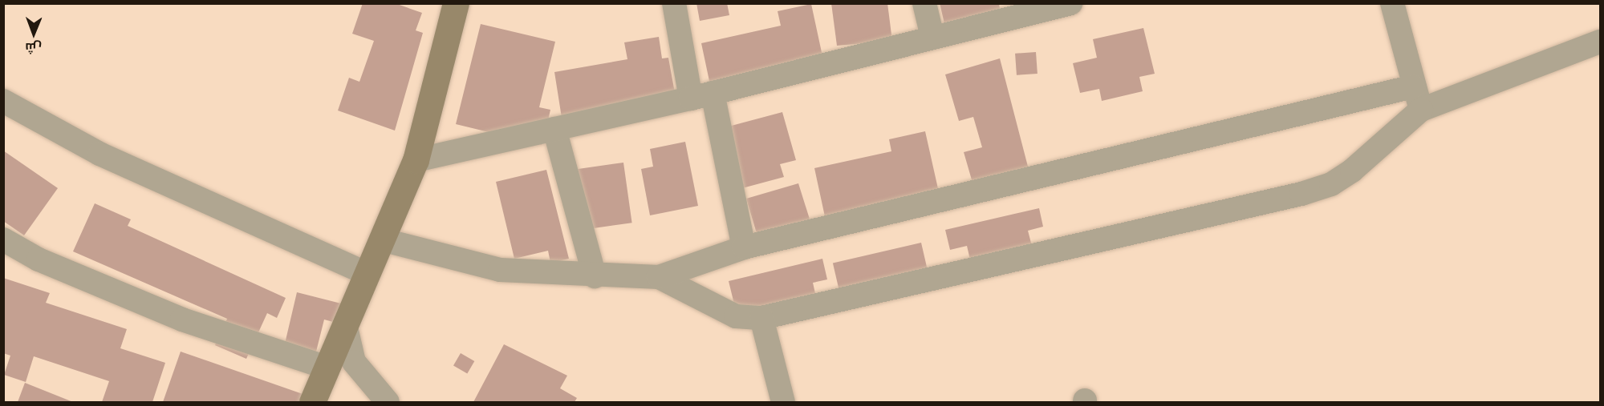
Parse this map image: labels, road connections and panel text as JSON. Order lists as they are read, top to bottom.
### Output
{
  "north": "bottom"
}
